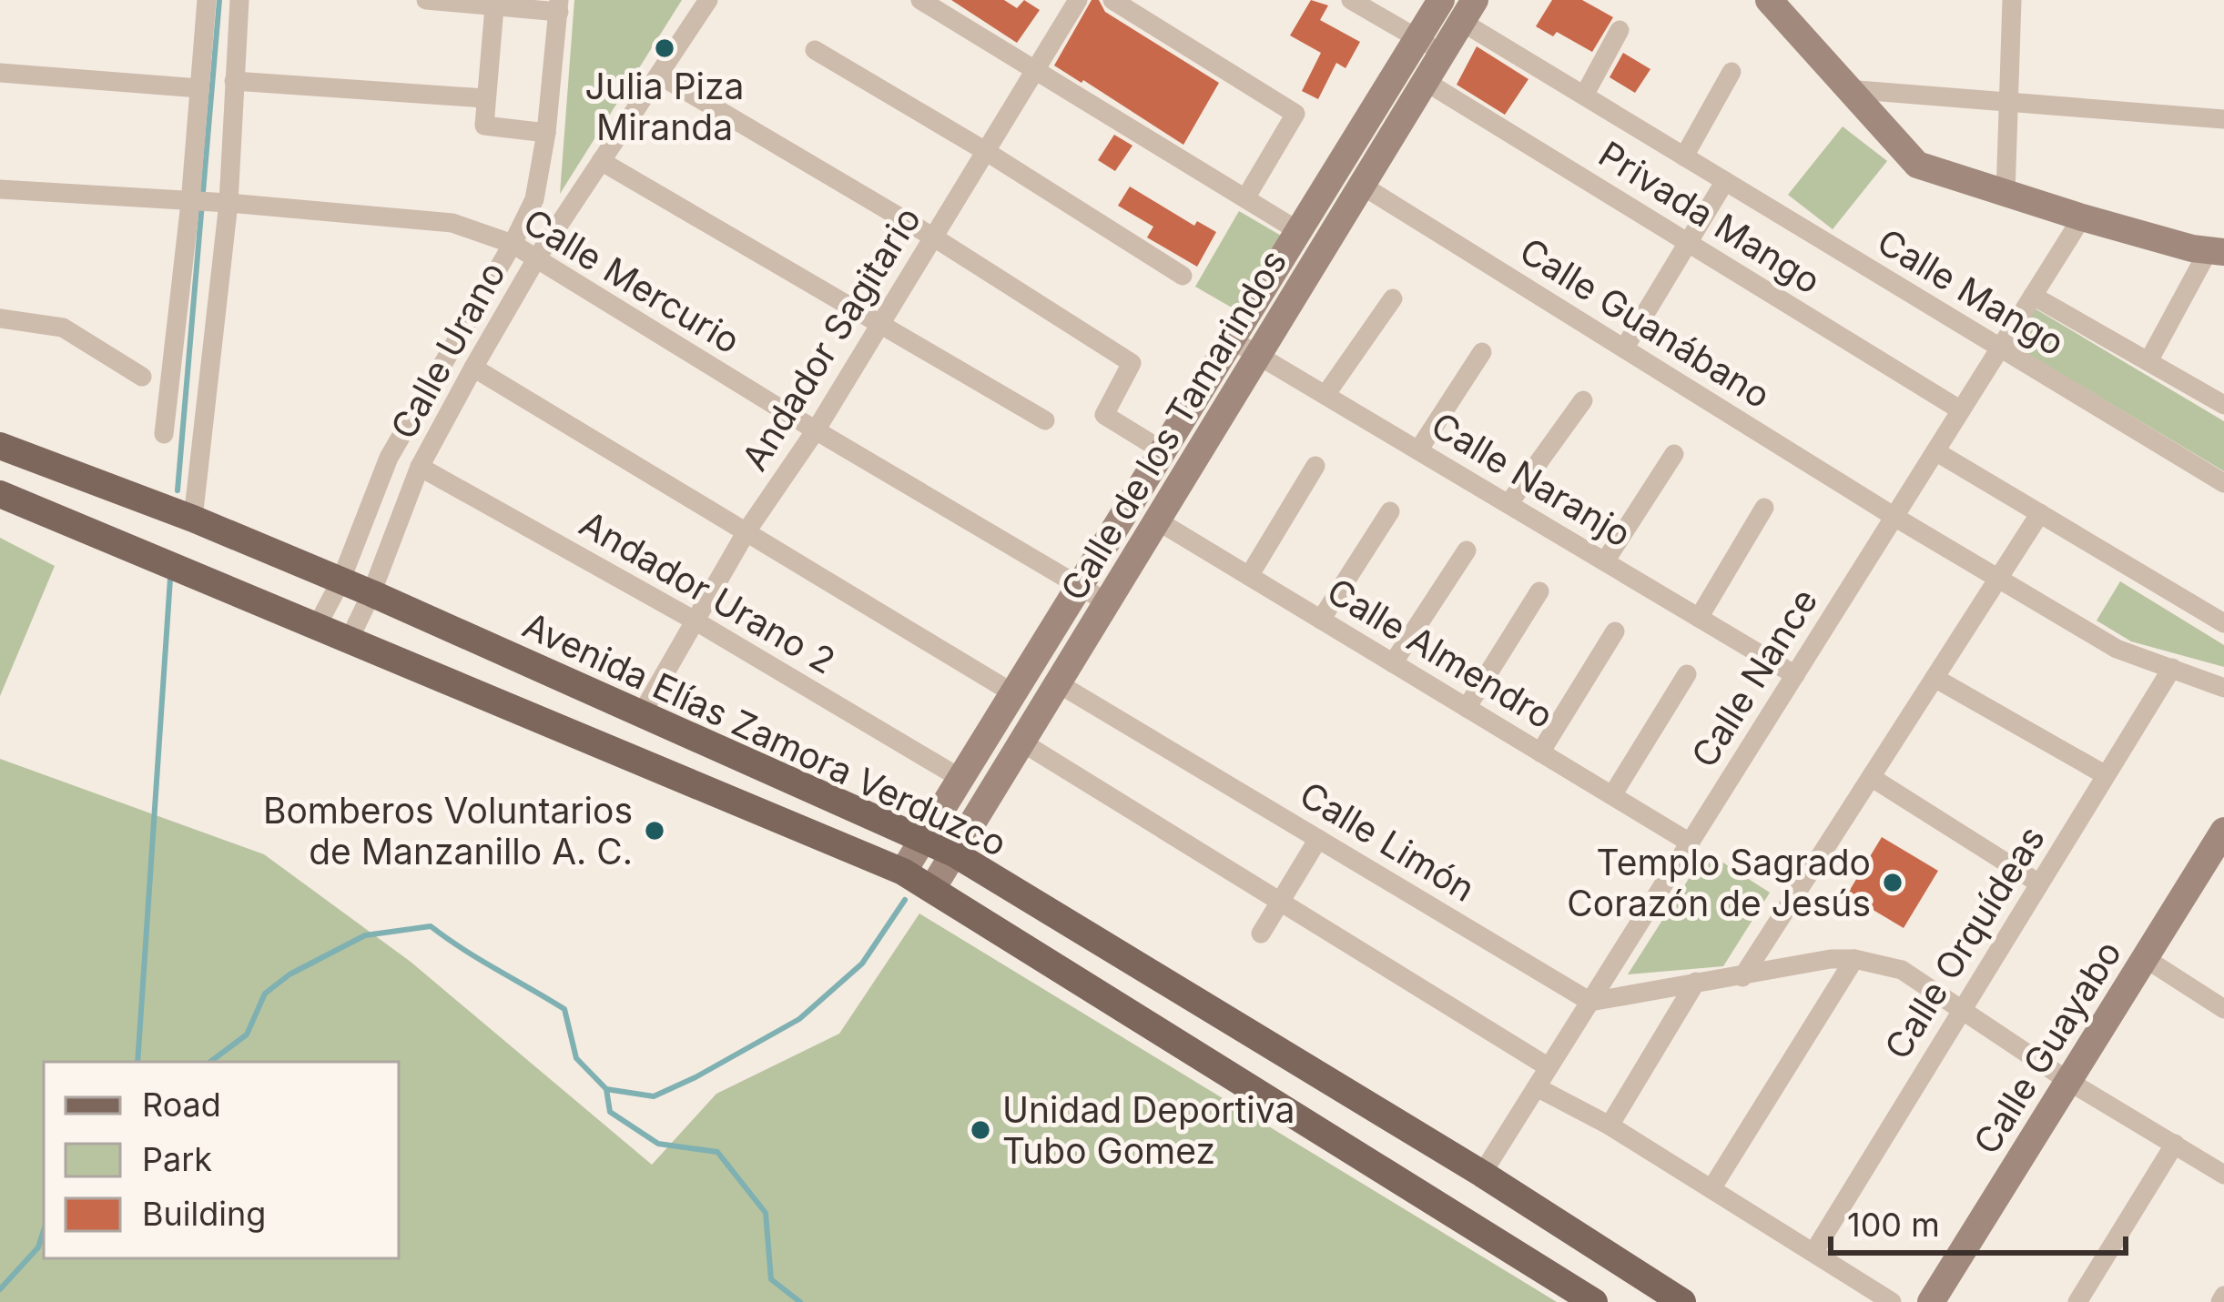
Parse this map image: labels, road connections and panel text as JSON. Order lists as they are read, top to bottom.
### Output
{
  "streets": {
    "main road": ["Avenida Elías Zamora Verduzco"],
    "street": [
      "Privada Mango",
      "Calle Mercurio",
      "Calle Mango",
      "Calle Guanábano",
      "Andador Sagitario",
      "Calle Urano",
      "Calle de los Tamarindos",
      "Calle Naranjo",
      "Andador Urano 2",
      "Calle Almendro",
      "Calle Nance",
      "Calle Limón",
      "Calle Orquídeas",
      "Calle Guayabo"
    ]
  },
  "crossings": [
    ["Privada Mango", "Calle de los Tamarindos"],
    ["Privada Mango", "Calle Nance"],
    ["Calle Mercurio", "Andador Sagitario"],
    ["Calle Mercurio", "Calle Urano"],
    ["Calle Mercurio", "Calle de los Tamarindos"],
    ["Calle Mango", "Calle de los Tamarindos"],
    ["Calle Mango", "Calle Nance"],
    ["Calle Guanábano", "Calle de los Tamarindos"],
    ["Calle Guanábano", "Calle Nance"],
    ["Andador Sagitario", "Andador Urano 2"],
    ["Andador Sagitario", "Avenida Elías Zamora Verduzco"],
    ["Calle Urano", "Andador Urano 2"],
    ["Calle Urano", "Avenida Elías Zamora Verduzco"],
    ["Calle de los Tamarindos", "Calle Naranjo"],
    ["Calle de los Tamarindos", "Calle Almendro"],
    ["Calle de los Tamarindos", "Avenida Elías Zamora Verduzco"],
    ["Calle de los Tamarindos", "Calle Limón"],
    ["Calle Naranjo", "Calle Nance"],
    ["Calle Almendro", "Calle Nance"],
    ["Calle Nance", "Avenida Elías Zamora Verduzco"],
    ["Calle Nance", "Calle Limón"]
  ],
  "places": [
    "Julia Piza Miranda",
    "Bomberos Voluntarios de Manzanillo A. C.",
    "Templo Sagrado Corazón de Jesús",
    "Unidad Deportiva Tubo Gomez"
  ],
  "legend": ["Road", "Park", "Building"],
  "scale_bar": "100 m"
}
